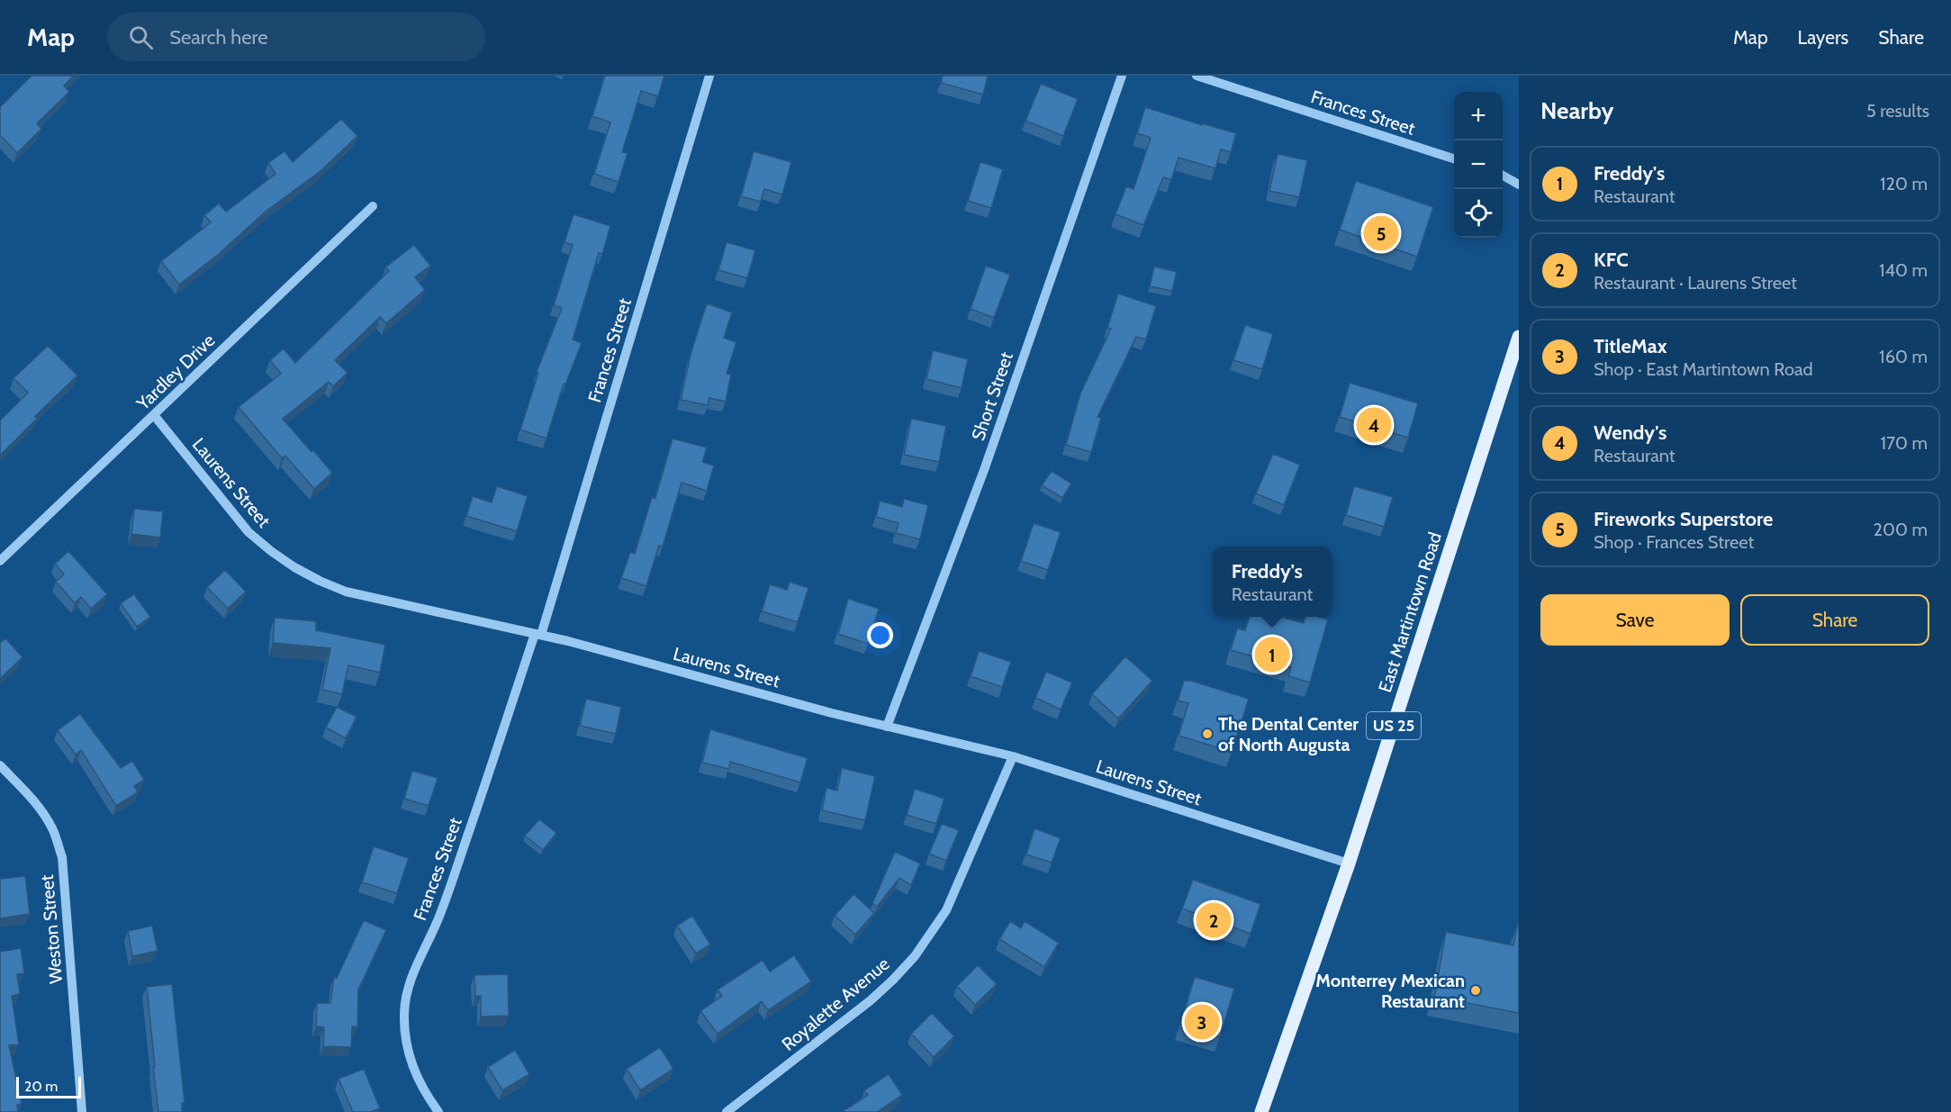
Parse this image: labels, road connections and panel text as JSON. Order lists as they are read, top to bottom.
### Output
{
  "streets": {
    "main road": ["East Martintown Road", "US 25"],
    "street": [
      "Frances Street",
      "Yardley Drive",
      "Short Street",
      "Laurens Street",
      "Weston Street",
      "Royalette Avenue"
    ]
  },
  "crossings": [
    ["Frances Street", "Laurens Street"],
    ["Yardley Drive", "Laurens Street"],
    ["Short Street", "Laurens Street"],
    ["Laurens Street", "East Martintown Road"],
    ["Laurens Street", "Royalette Avenue"]
  ],
  "places": ["The Dental Center of North Augusta", "Monterrey Mexican Restaurant"],
  "scale_bar": "20 m",
  "page": {
    "header": "Map",
    "search": "Search here",
    "nav": ["Map", "Layers", "Share"],
    "heading": ["Nearby", "5 results"],
    "map_buttons": ["+", "−"],
    "list": [
      {
        "mark": "1",
        "name": "Freddy's",
        "note": "Restaurant",
        "value": "120 m"
      },
      {
        "mark": "2",
        "name": "KFC",
        "note": "Restaurant · Laurens Street",
        "value": "140 m"
      },
      {
        "mark": "3",
        "name": "TitleMax",
        "note": "Shop · East Martintown Road",
        "value": "160 m"
      },
      {
        "mark": "4",
        "name": "Wendy's",
        "note": "Restaurant",
        "value": "170 m"
      },
      {
        "mark": "5",
        "name": "Fireworks Superstore",
        "note": "Shop · Frances Street",
        "value": "200 m"
      }
    ],
    "pins": [
      "5",
      "4",
      "1",
      "2",
      "3"
    ],
    "popup": ["Freddy's", "Restaurant"],
    "buttons": ["Save", "Share"],
    "scale": "20 m"
  }
}
